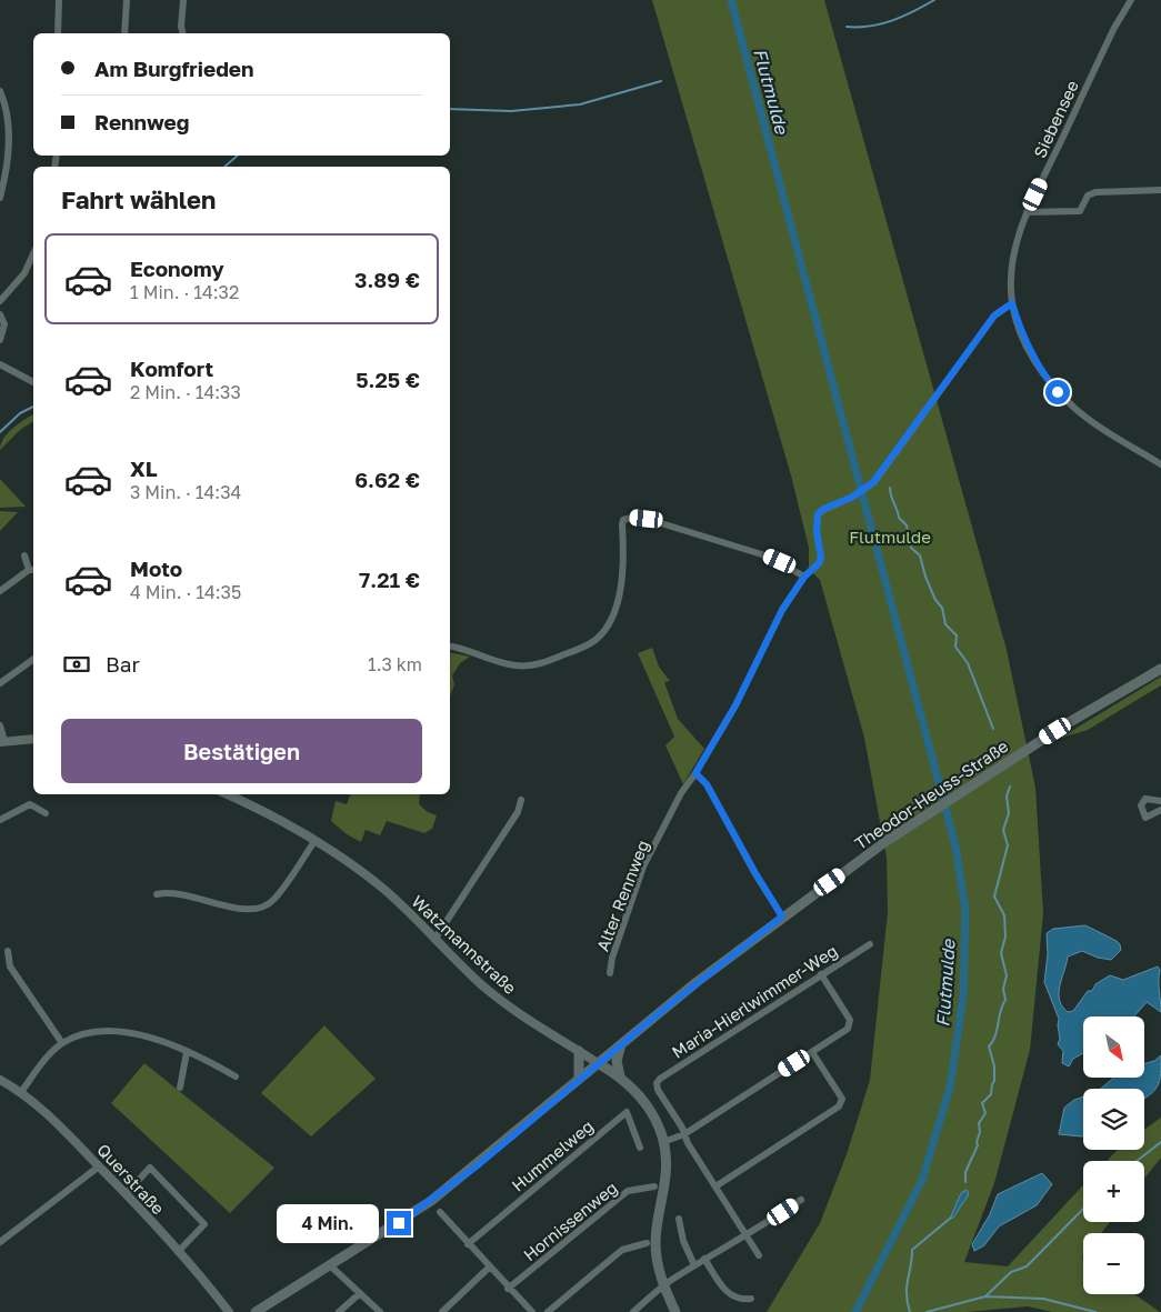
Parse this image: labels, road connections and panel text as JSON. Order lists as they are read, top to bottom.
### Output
{
  "streets": {
    "main road": ["Theodor-Heuss-Straße"],
    "street": [
      "Siebensee",
      "Alter Rennweg",
      "Watzmannstraße",
      "Maria-Hierlwimmer-Weg",
      "Hummelweg",
      "Querstraße",
      "Hornissenweg"
    ]
  },
  "crossings": [
    ["Siebensee", "Alter Rennweg"],
    ["Theodor-Heuss-Straße", "Watzmannstraße"]
  ],
  "water": ["Flutmulde"],
  "parks": ["Flutmulde"],
  "north": "bottom right",
  "page": {
    "banner": ["Am Burgfrieden", "Rennweg"],
    "heading": "Fahrt wählen",
    "list": [
      {
        "name": "Economy",
        "note": "1 Min. · 14:32",
        "value": "3.89 €"
      },
      {
        "name": "Komfort",
        "note": "2 Min. · 14:33",
        "value": "5.25 €"
      },
      {
        "name": "XL",
        "note": "3 Min. · 14:34",
        "value": "6.62 €"
      },
      {
        "name": "Moto",
        "note": "4 Min. · 14:35",
        "value": "7.21 €"
      }
    ],
    "pay": ["Bar", "1.3 km"],
    "buttons": "Bestätigen",
    "map_buttons": ["+", "−"],
    "bubble": "4 Min."
  }
}
